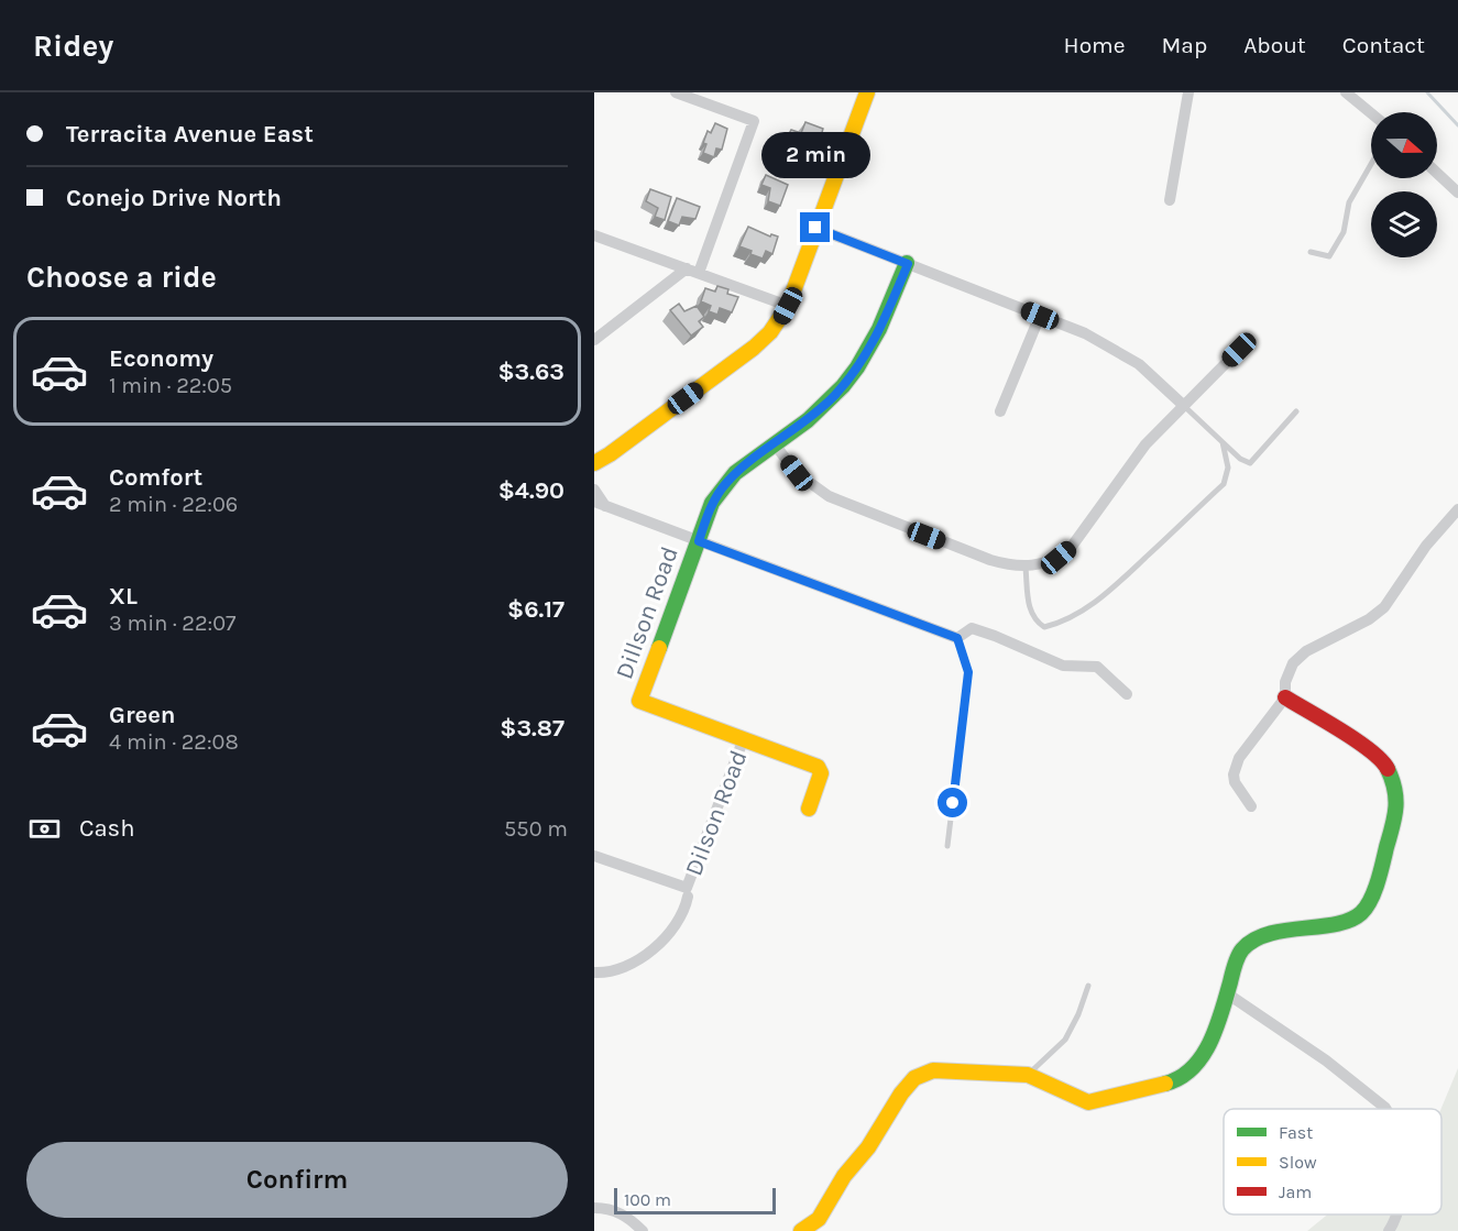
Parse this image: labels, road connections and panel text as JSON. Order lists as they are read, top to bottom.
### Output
{
  "streets": {
    "street": ["Dillson Road", "Dilson Road"]
  },
  "crossings": [
    ["Dillson Road", "Dilson Road"]
  ],
  "legend": ["Fast", "Slow", "Jam"],
  "scale_bar": "100 m",
  "north": "right",
  "page": {
    "header": "Ridey",
    "nav": [
      "Home",
      "Map",
      "About",
      "Contact"
    ],
    "banner": ["Terracita Avenue East", "Conejo Drive North"],
    "bubble": "2 min",
    "heading": "Choose a ride",
    "list": [
      {
        "name": "Economy",
        "note": "1 min · 22:05",
        "value": "$3.63"
      },
      {
        "name": "Comfort",
        "note": "2 min · 22:06",
        "value": "$4.90"
      },
      {
        "name": "XL",
        "note": "3 min · 22:07",
        "value": "$6.17"
      },
      {
        "name": "Green",
        "note": "4 min · 22:08",
        "value": "$3.87"
      }
    ],
    "pay": ["Cash", "550 m"],
    "buttons": "Confirm",
    "scale": "100 m"
  }
}
